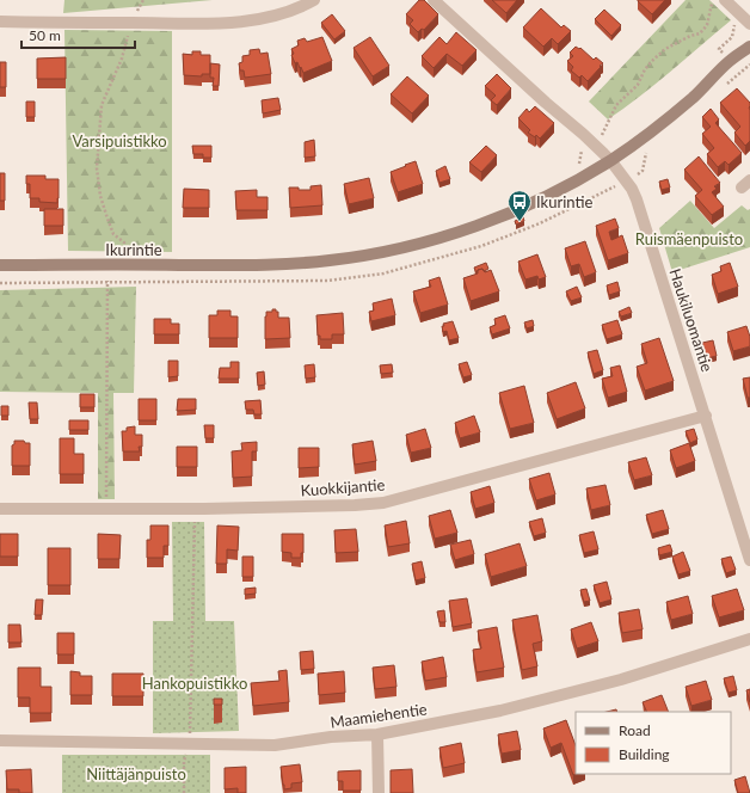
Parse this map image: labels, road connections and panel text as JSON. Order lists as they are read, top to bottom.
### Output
{
  "streets": {
    "main road": ["Ikurintie"],
    "street": ["Haukiluomantie", "Kuokkijantie", "Maamiehentie"]
  },
  "crossings": [
    ["Ikurintie", "Haukiluomantie"],
    ["Haukiluomantie", "Kuokkijantie"]
  ],
  "parks": [
    "Varsipuistikko",
    "Ruismäenpuisto",
    "Hankopuistikko",
    "Niittäjänpuisto"
  ],
  "places": {
    "bus stop": ["Ikurintie"]
  },
  "legend": ["Road", "Building"],
  "scale_bar": "50 m"
}
